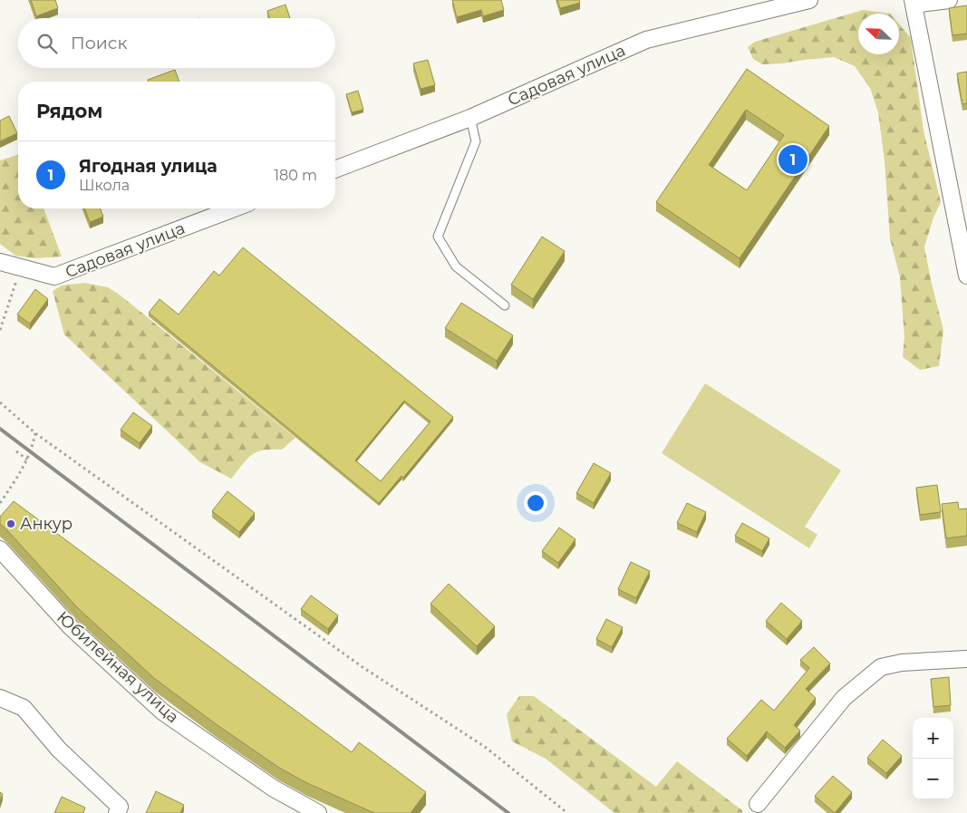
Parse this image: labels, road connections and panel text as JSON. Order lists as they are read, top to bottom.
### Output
{
  "streets": {
    "street": ["Садовая улица", "Юбилейная улица"]
  },
  "places": ["Анкур"],
  "north": "top left",
  "page": {
    "search": "Поиск",
    "heading": "Рядом",
    "list": [
      {
        "mark": "1",
        "name": "Ягодная улица",
        "note": "Школа",
        "value": "180 m"
      }
    ],
    "pins": "1",
    "map_buttons": ["+", "−"]
  }
}
